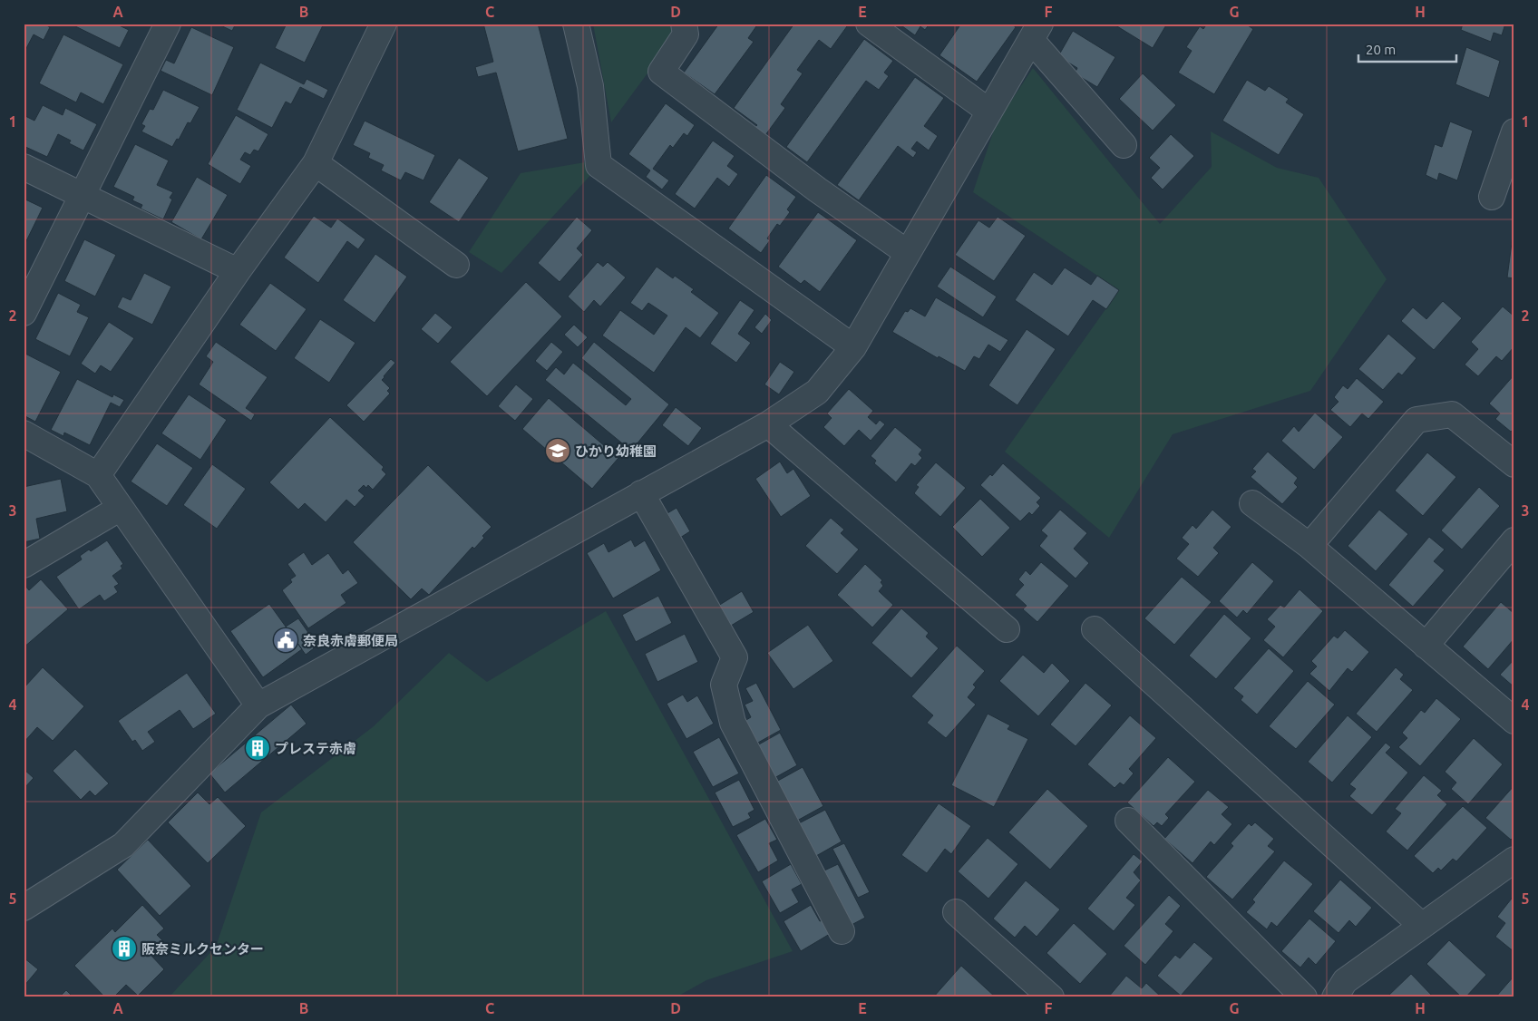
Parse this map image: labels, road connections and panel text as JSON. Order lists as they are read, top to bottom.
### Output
{
  "places": {
    "school or university": ["ひかり幼稚園"],
    "public building": ["奈良赤膚郵便局"],
    "building": ["プレステ赤膚", "阪奈ミルクセンター"]
  },
  "scale_bar": "20 m",
  "grid": {
    "columns": [
      "A",
      "B",
      "C",
      "D",
      "E",
      "F",
      "G",
      "H"
    ],
    "rows": [
      "1",
      "2",
      "3",
      "4",
      "5"
    ]
  }
}
